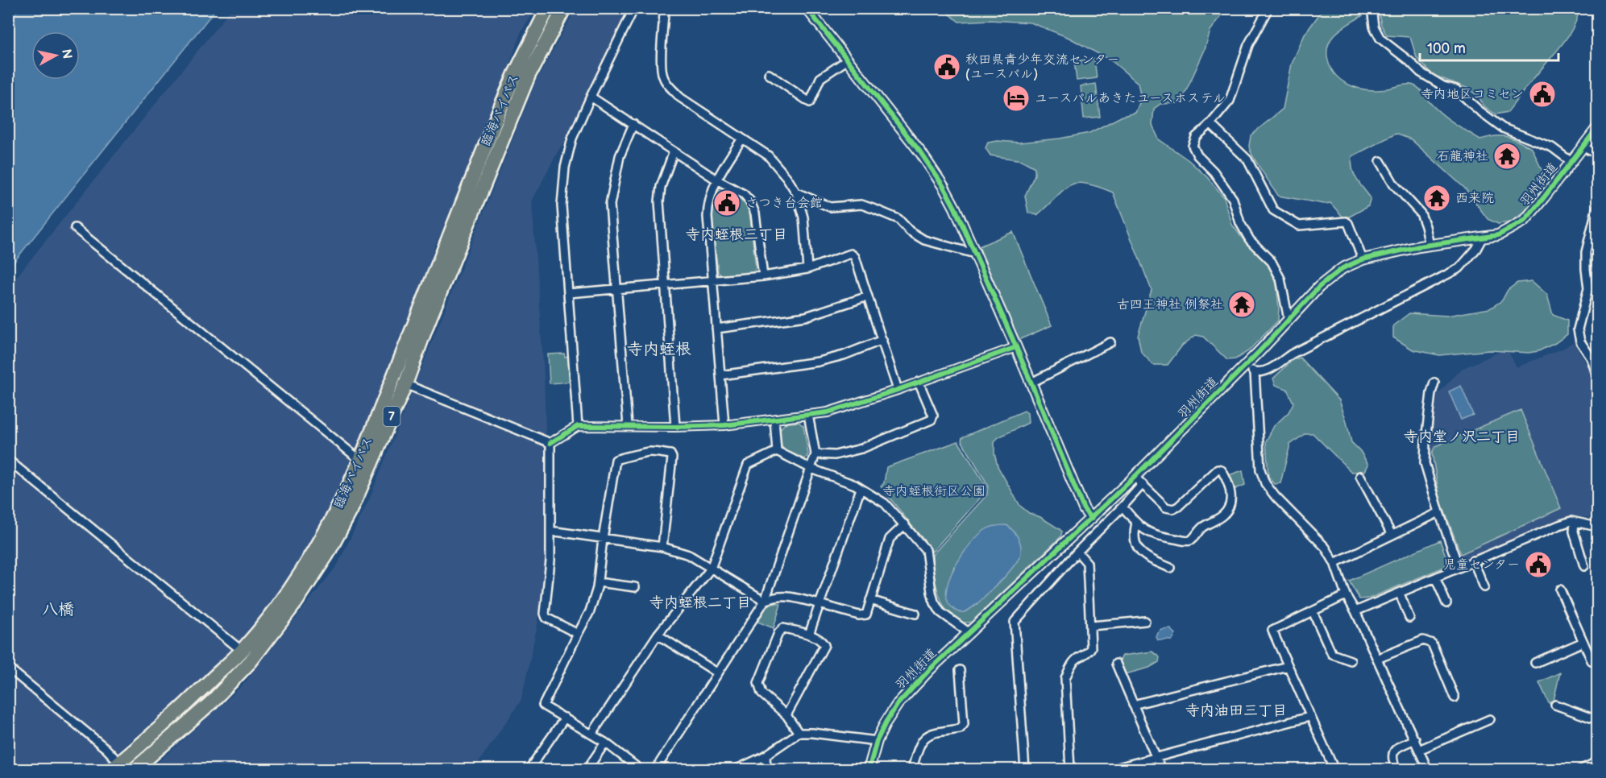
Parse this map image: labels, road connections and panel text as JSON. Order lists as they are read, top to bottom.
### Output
{
  "streets": {
    "highway": ["臨海バイパス", "7"],
    "street": ["羽州街道"]
  },
  "districts": [
    "寺内蛭根三丁目",
    "寺内蛭根",
    "寺内堂ノ沢二丁目",
    "寺内蛭根二丁目",
    "八橋",
    "寺内油田三丁目"
  ],
  "parks": ["寺内蛭根街区公園"],
  "places": {
    "public building": [
      "秋田県青少年交流センター (ユースパル)",
      "寺内地区コミセン",
      "さつき台会館",
      "児童センター"
    ],
    "hotel": ["ユースパルあきたユースホステル"],
    "temple": ["石龍神社", "西来院", "古四王神社 例祭社"]
  },
  "scale_bar": "100 m",
  "north": "right"
}
